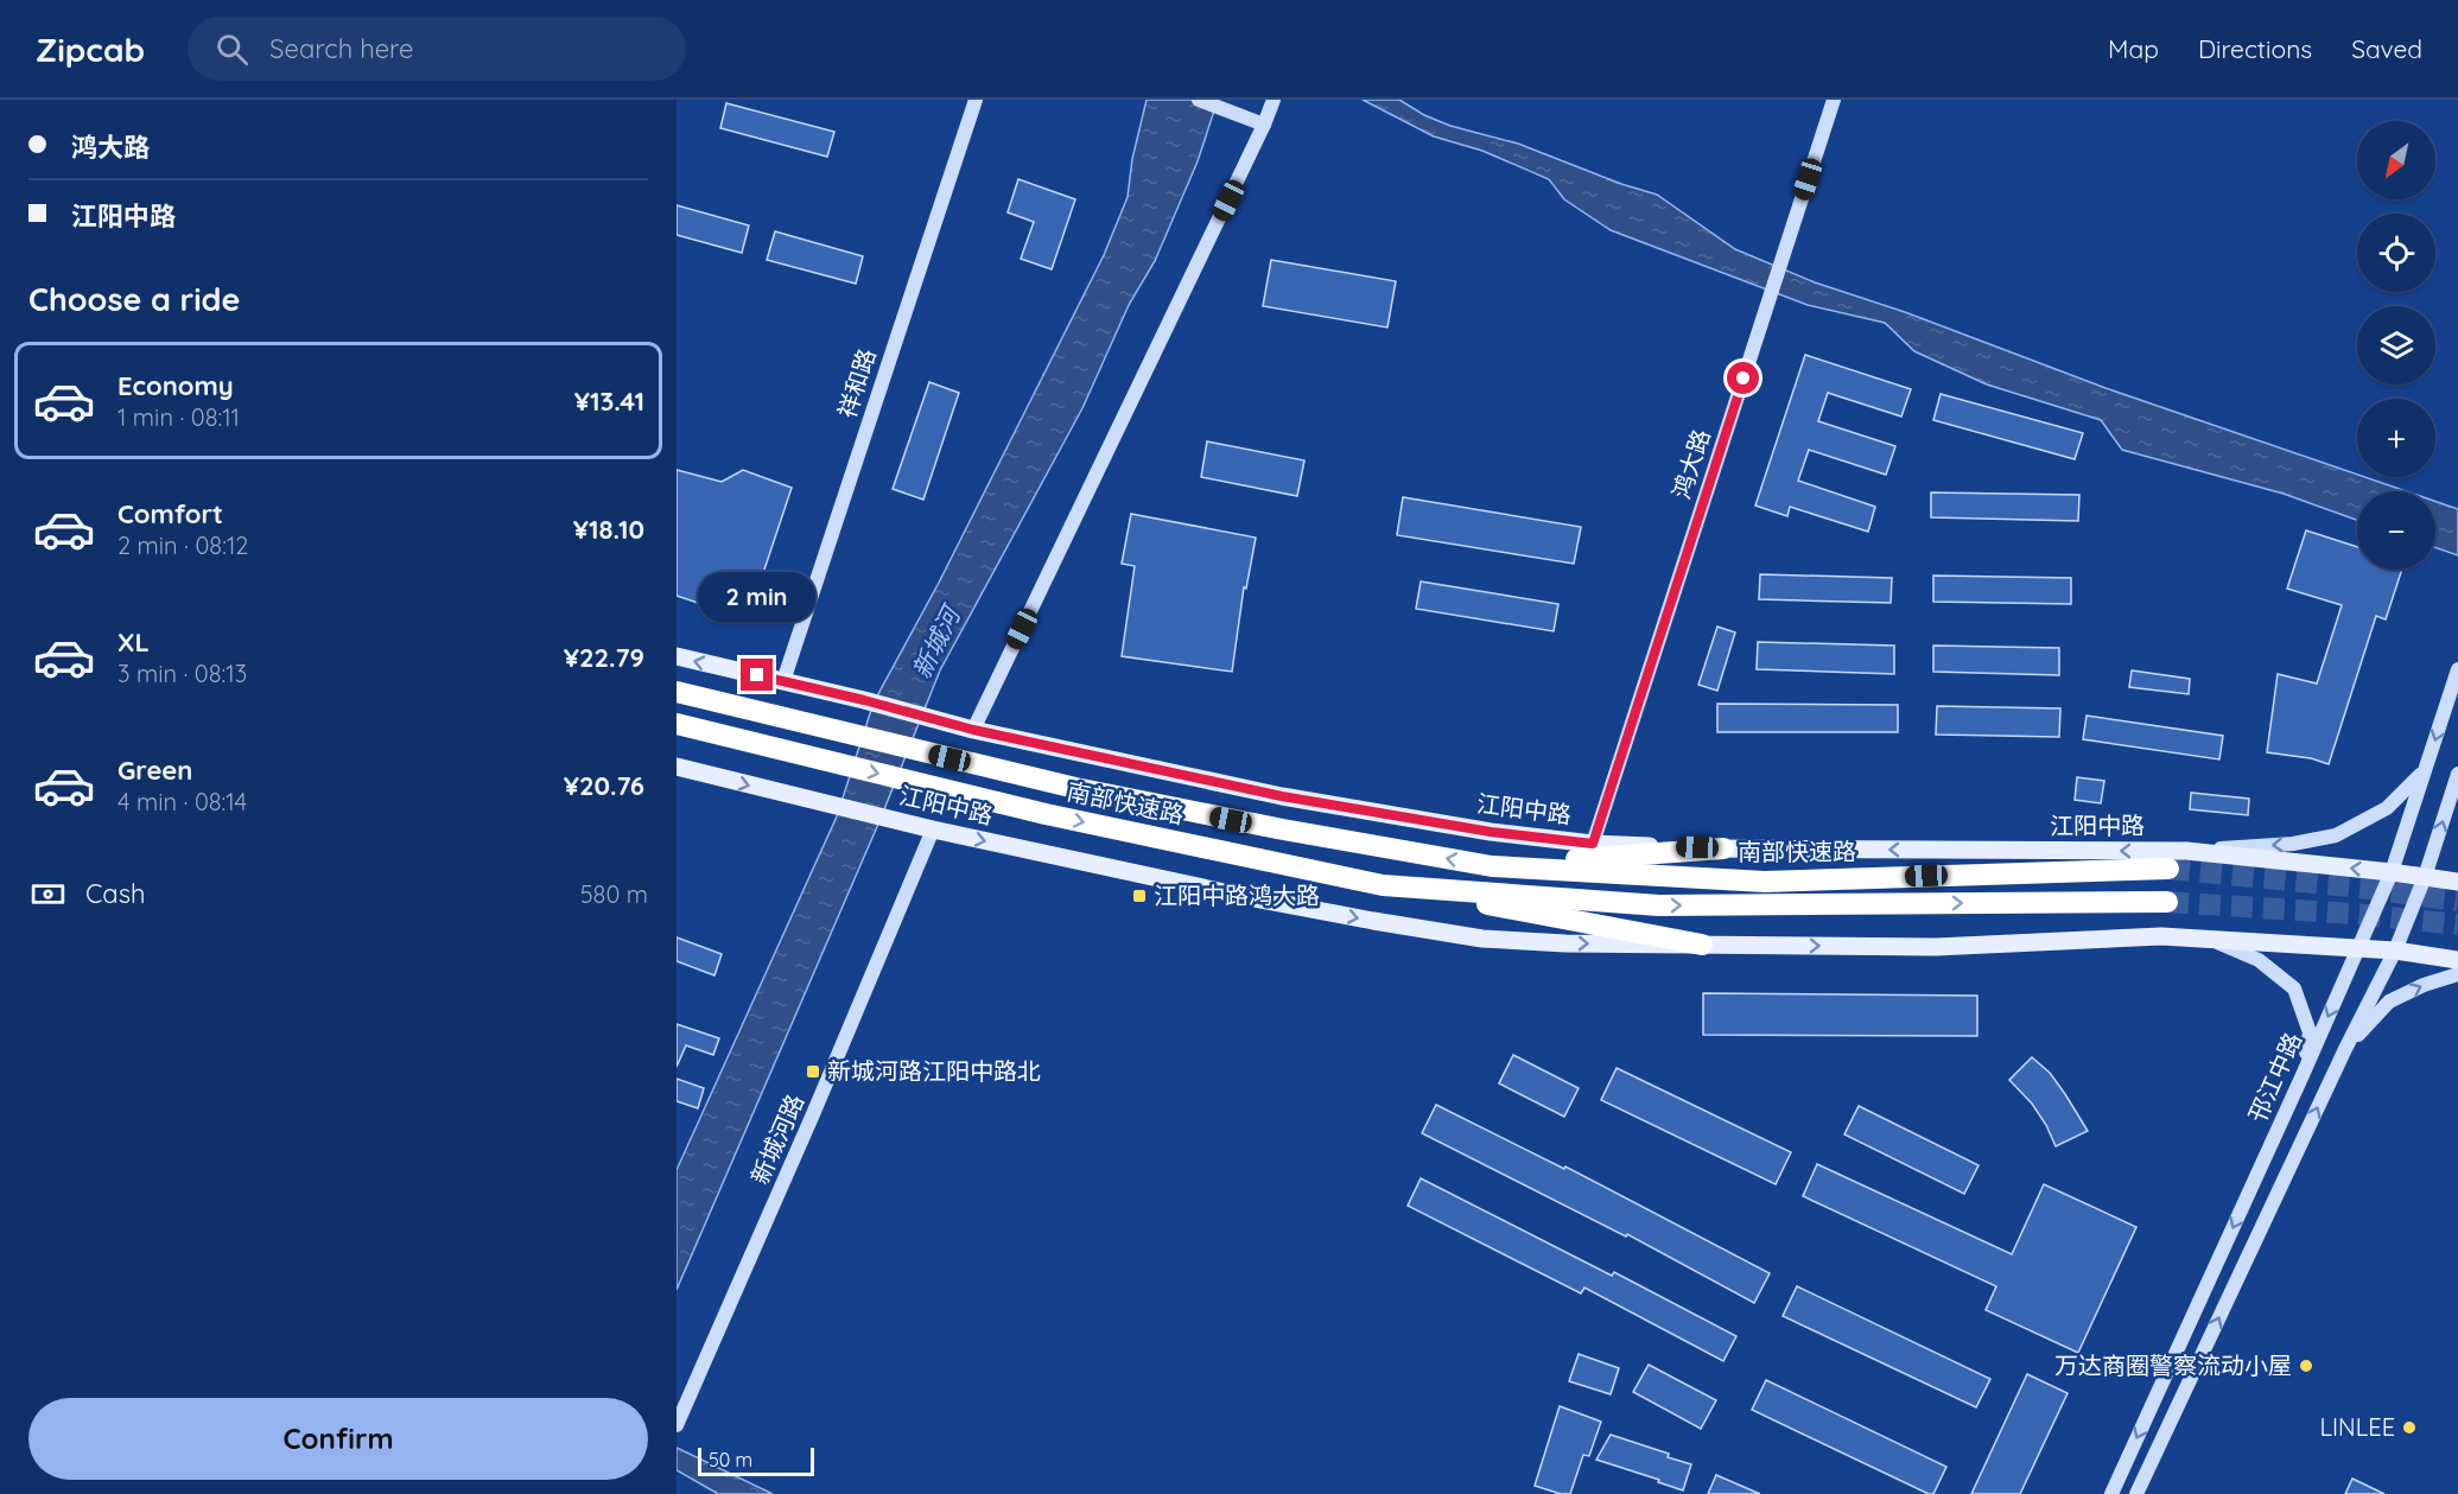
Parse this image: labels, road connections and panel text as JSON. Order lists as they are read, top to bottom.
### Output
{
  "streets": {
    "highway": ["南部快速路"],
    "main road": ["江阳中路"],
    "street": [
      "祥和路",
      "鸿大路",
      "邗江中路",
      "新城河路"
    ]
  },
  "crossings": [
    ["祥和路", "江阳中路"],
    ["鸿大路", "江阳中路"],
    ["江阳中路", "邗江中路"],
    ["江阳中路", "新城河路"]
  ],
  "water": ["新城河"],
  "places": {
    "transit": ["江阳中路鸿大路", "新城河路江阳中路北"],
    "other": ["万达商圈警察流动小屋", "LINLEE"]
  },
  "scale_bar": "50 m",
  "north": "bottom left",
  "page": {
    "header": "Zipcab",
    "search": "Search here",
    "nav": ["Map", "Directions", "Saved"],
    "banner": ["鸿大路", "江阳中路"],
    "map_buttons": ["+", "−"],
    "heading": "Choose a ride",
    "list": [
      {
        "name": "Economy",
        "note": "1 min · 08:11",
        "value": "¥13.41"
      },
      {
        "name": "Comfort",
        "note": "2 min · 08:12",
        "value": "¥18.10"
      },
      {
        "name": "XL",
        "note": "3 min · 08:13",
        "value": "¥22.79"
      },
      {
        "name": "Green",
        "note": "4 min · 08:14",
        "value": "¥20.76"
      }
    ],
    "bubble": "2 min",
    "pay": ["Cash", "580 m"],
    "buttons": "Confirm",
    "scale": "50 m"
  }
}
